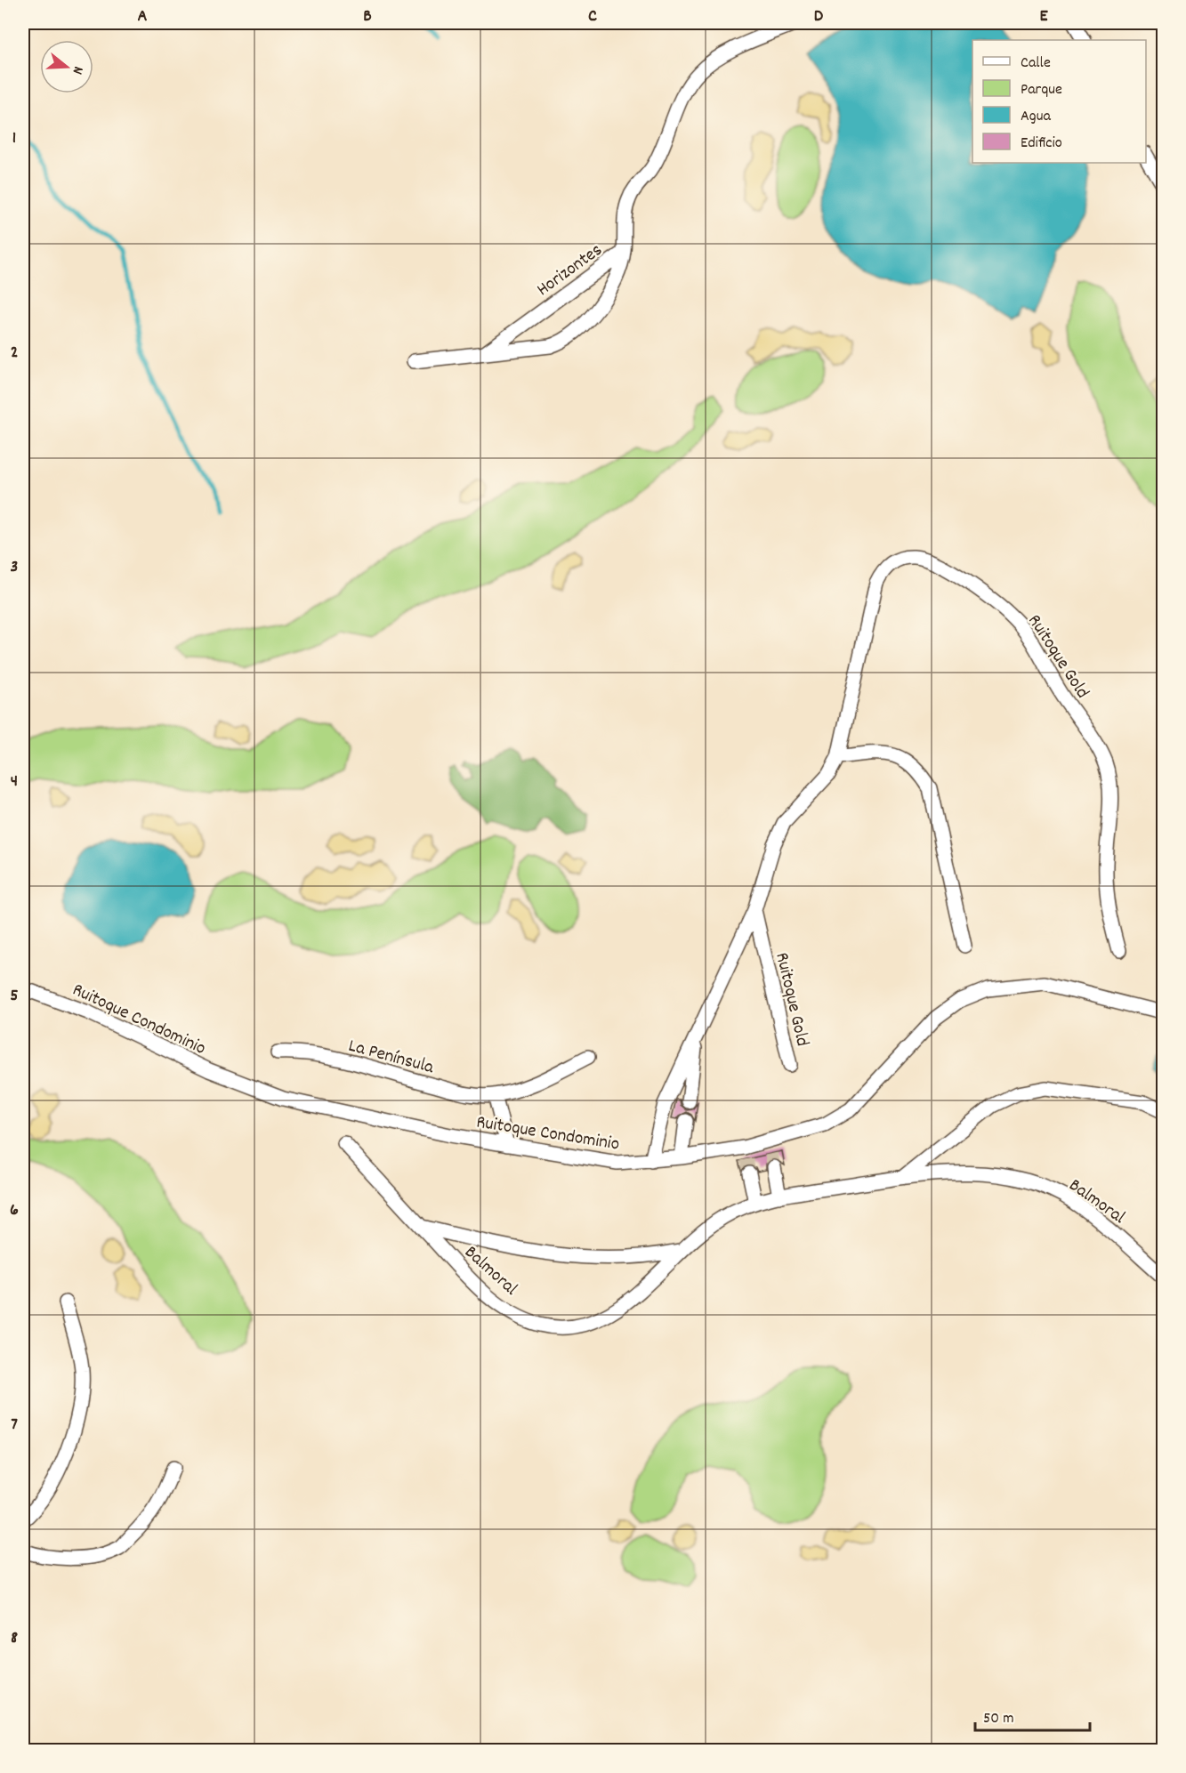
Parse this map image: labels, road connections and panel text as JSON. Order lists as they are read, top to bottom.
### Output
{
  "streets": {
    "street": [
      "Horizontes",
      "Ruitoque Gold",
      "Ruitoque Condominio",
      "La Península",
      "Balmoral"
    ]
  },
  "crossings": [
    ["Ruitoque Gold", "Ruitoque Condominio"]
  ],
  "legend": [
    "Calle",
    "Parque",
    "Agua",
    "Edificio"
  ],
  "scale_bar": "50 m",
  "north": "right",
  "grid": {
    "columns": [
      "A",
      "B",
      "C",
      "D",
      "E"
    ],
    "rows": [
      "1",
      "2",
      "3",
      "4",
      "5",
      "6",
      "7",
      "8"
    ]
  }
}
